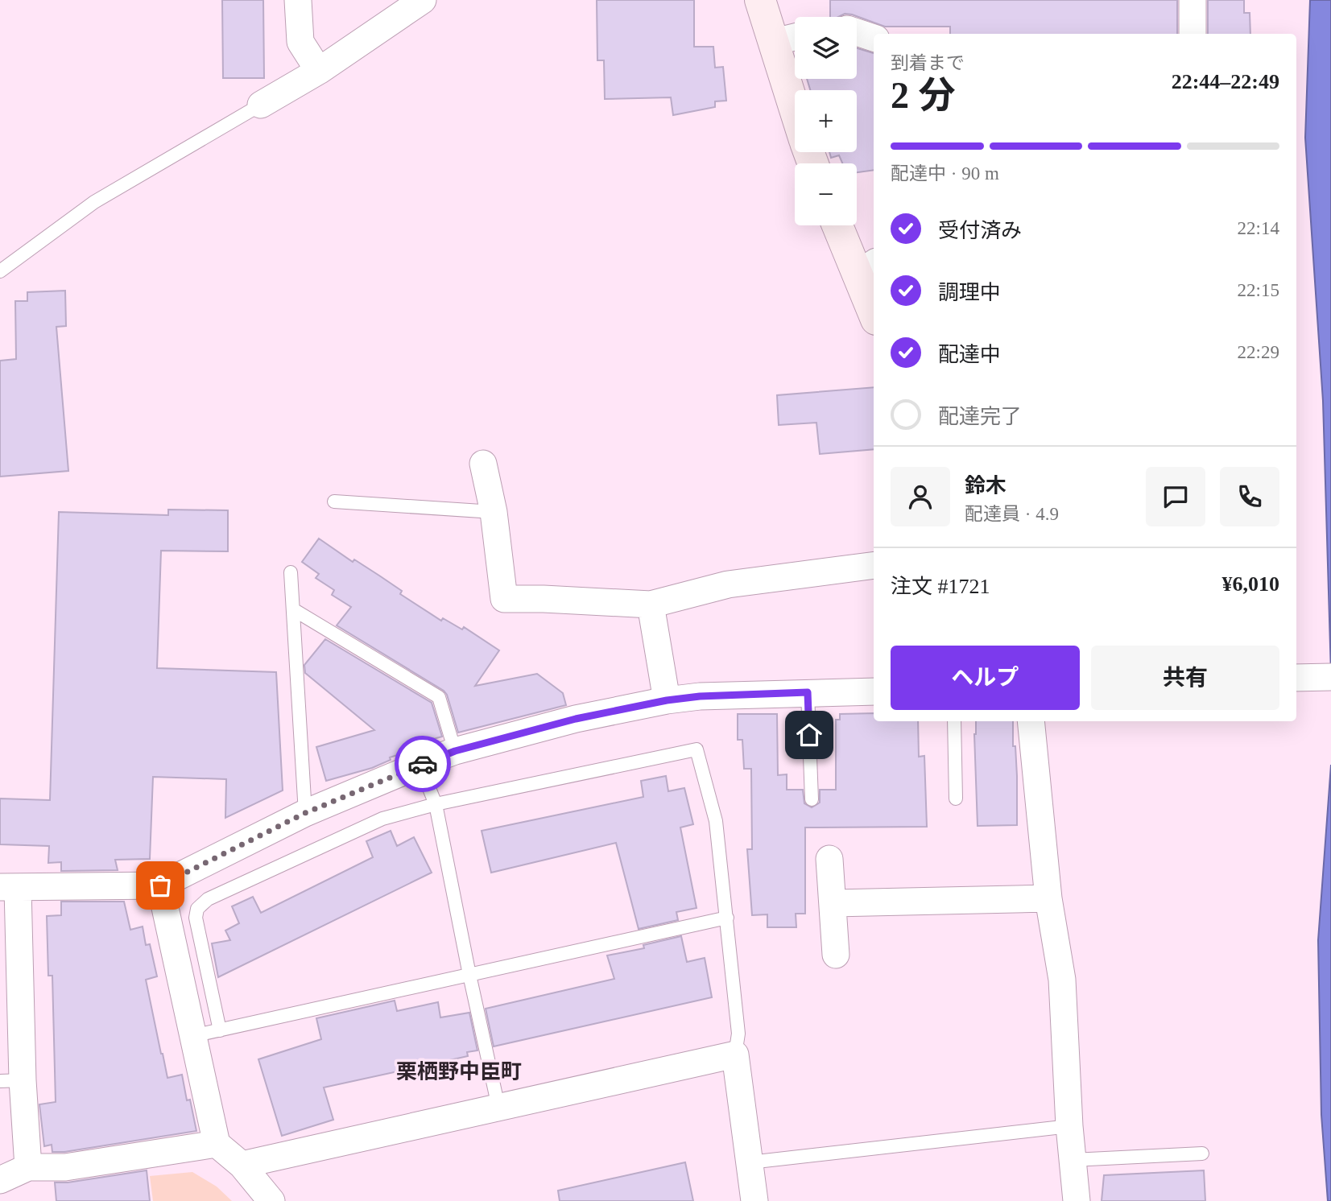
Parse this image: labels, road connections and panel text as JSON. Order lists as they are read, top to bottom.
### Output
{
  "districts": ["栗栖野中臣町"],
  "page": {
    "map_buttons": ["+", "−"],
    "heading": ["2 分", "到着まで", "22:44–22:49"],
    "panel": [
      "鈴木",
      "配達員 · 4.9",
      "注文 #1721",
      "¥6,010"
    ],
    "bar": "配達中 · 90 m",
    "list": [
      ["受付済み", "22:14"],
      ["調理中", "22:15"],
      ["配達中", "22:29"],
      "配達完了"
    ],
    "buttons": ["ヘルプ", "共有"]
  }
}
